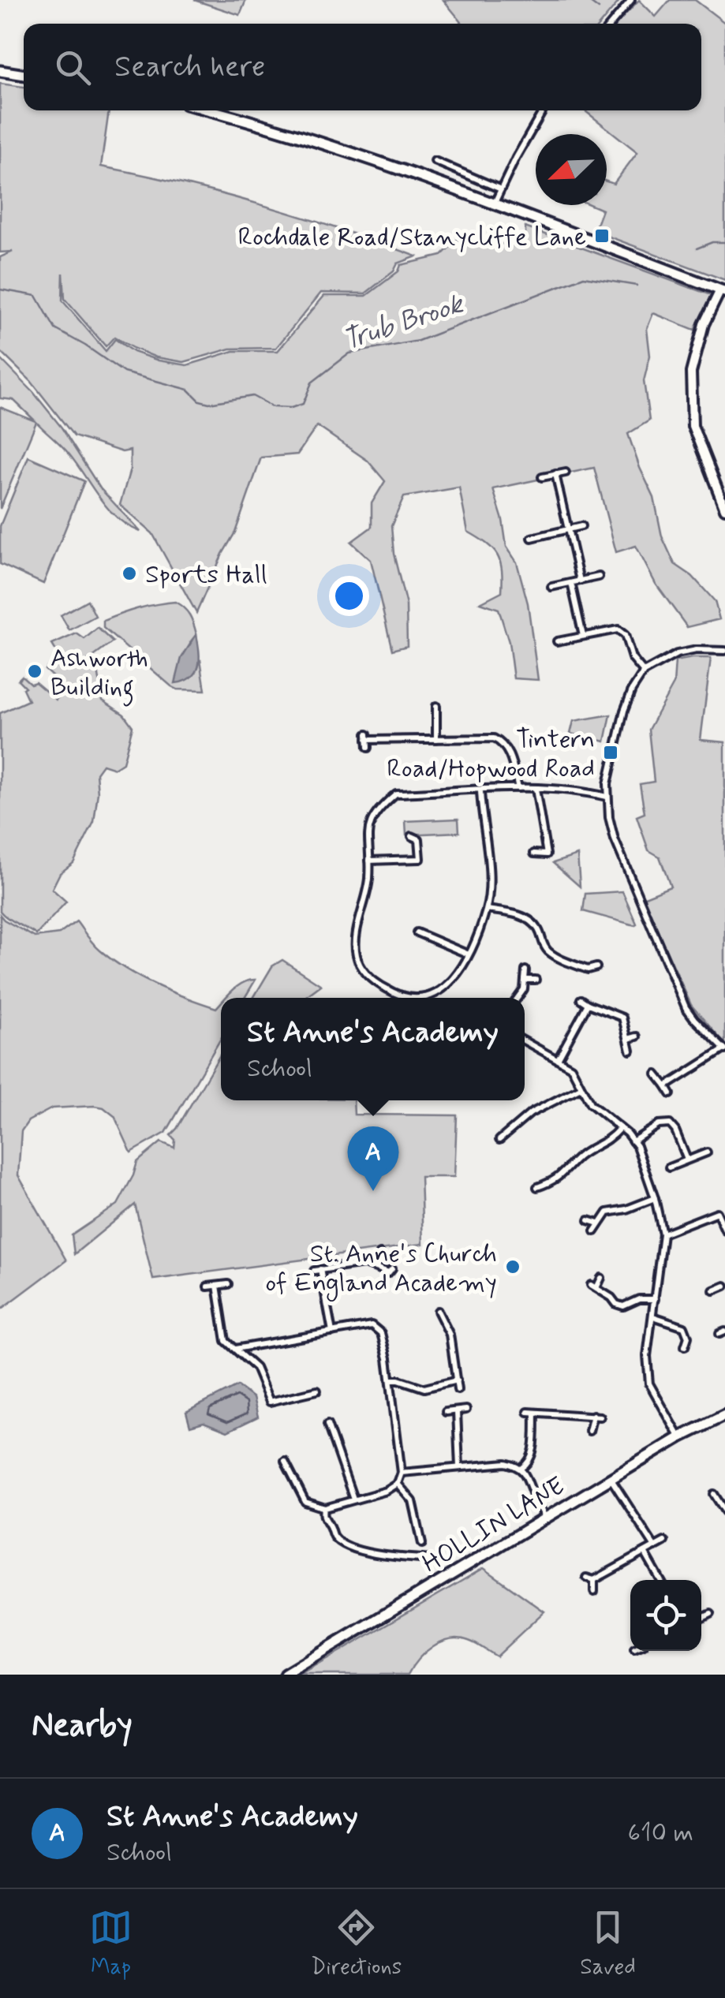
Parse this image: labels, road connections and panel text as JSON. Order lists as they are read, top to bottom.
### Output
{
  "streets": {
    "main road": ["HOLLIN LANE"]
  },
  "water": ["Trub Brook"],
  "places": {
    "transit": ["Rochdale Road/Stanycliffe Lane", "Tintern Road/Hopwood Road"],
    "other": ["Sports Hall", "Ashworth Building", "St. Anne's Church of England Academy"]
  },
  "north": "bottom left",
  "page": {
    "search": "Search here",
    "popup": ["St Anne's Academy", "School"],
    "pins": "A",
    "heading": "Nearby",
    "list": [
      {
        "mark": "A",
        "name": "St Anne's Academy",
        "note": "School",
        "value": "610 m"
      }
    ],
    "nav": ["Map", "Directions", "Saved"]
  }
}
